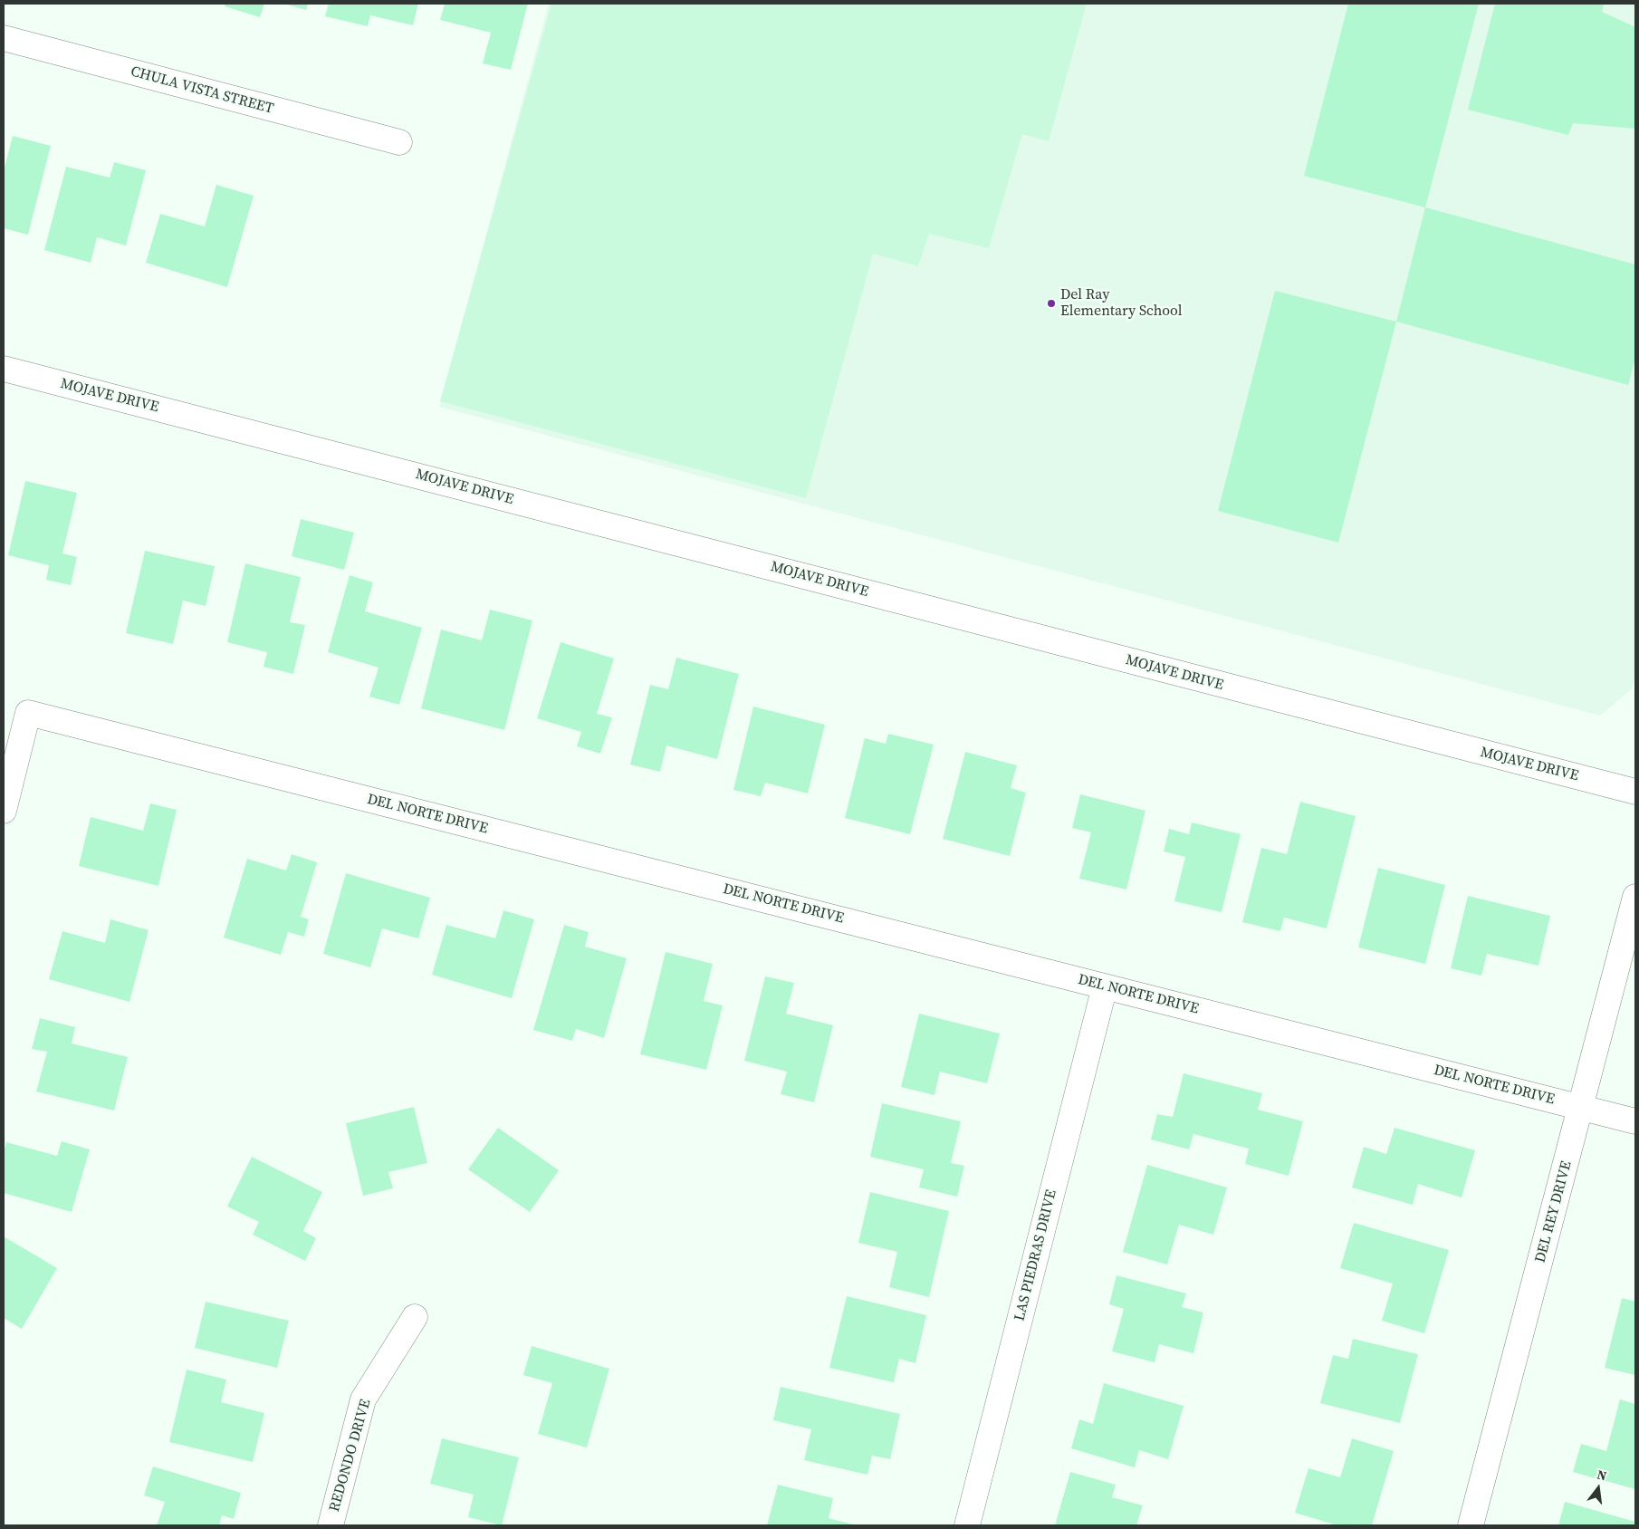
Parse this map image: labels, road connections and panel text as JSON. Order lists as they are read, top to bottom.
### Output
{
  "streets": {
    "street": [
      "CHULA VISTA STREET",
      "MOJAVE DRIVE",
      "DEL NORTE DRIVE",
      "DEL REY DRIVE",
      "LAS PIEDRAS DRIVE",
      "REDONDO DRIVE"
    ]
  },
  "crossings": [
    ["DEL NORTE DRIVE", "DEL REY DRIVE"],
    ["DEL NORTE DRIVE", "LAS PIEDRAS DRIVE"]
  ],
  "places": ["Del Ray Elementary School"],
  "north": "top"
}
